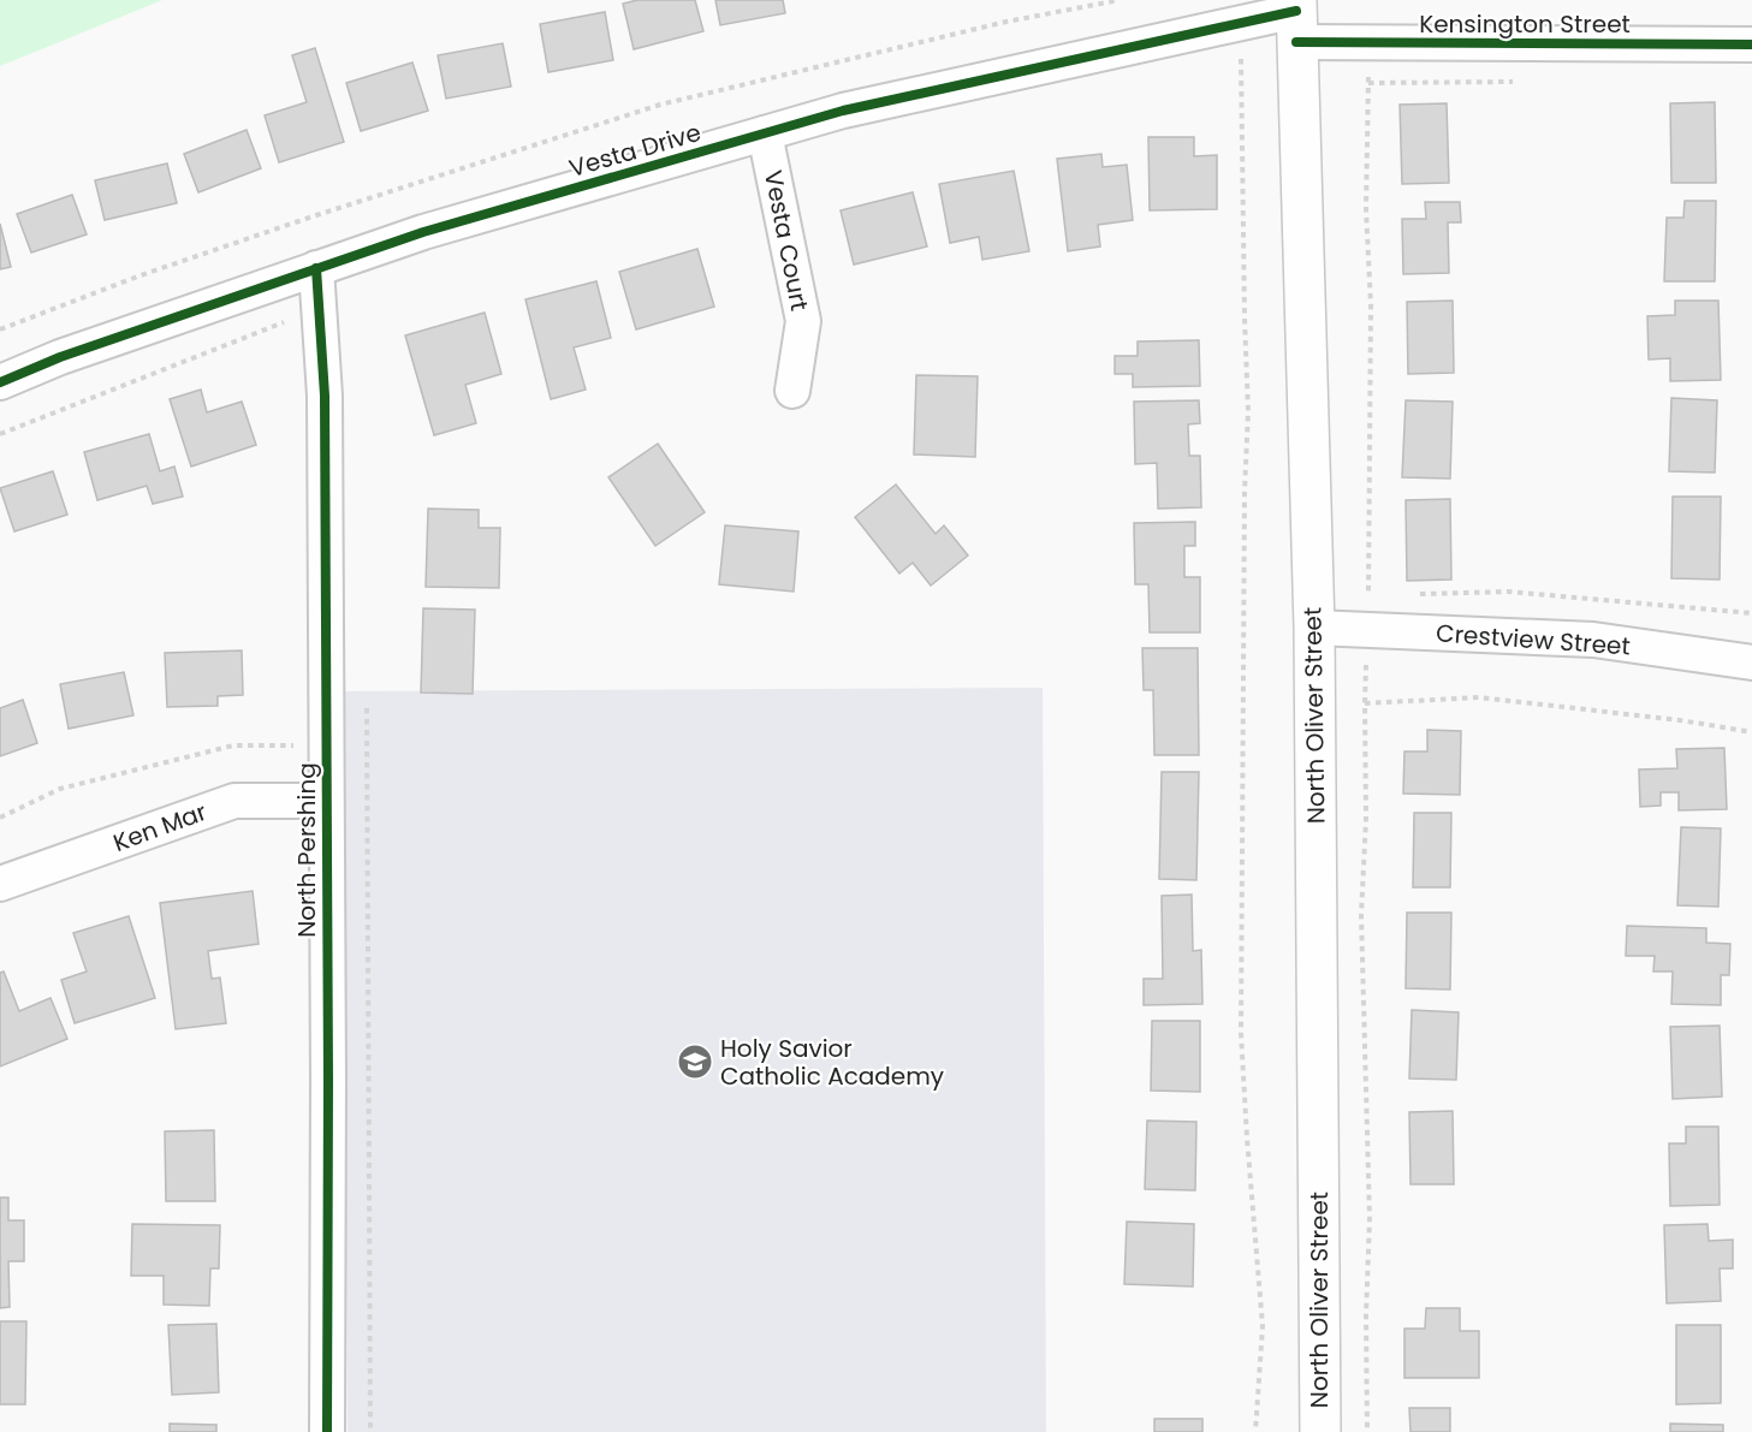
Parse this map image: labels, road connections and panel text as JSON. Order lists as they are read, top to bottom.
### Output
{
  "streets": {
    "main road": ["North Oliver Street"],
    "street": [
      "Kensington Street",
      "Vesta Drive",
      "Vesta Court",
      "Crestview Street",
      "Ken Mar",
      "North Pershing"
    ]
  },
  "crossings": [
    ["Kensington Street", "Vesta Drive"],
    ["Kensington Street", "North Oliver Street"],
    ["Vesta Drive", "Vesta Court"],
    ["Vesta Drive", "North Oliver Street"],
    ["Vesta Drive", "North Pershing"],
    ["Crestview Street", "North Oliver Street"],
    ["Ken Mar", "North Pershing"]
  ],
  "places": {
    "school or university": ["Holy Savior Catholic Academy"]
  }
}
